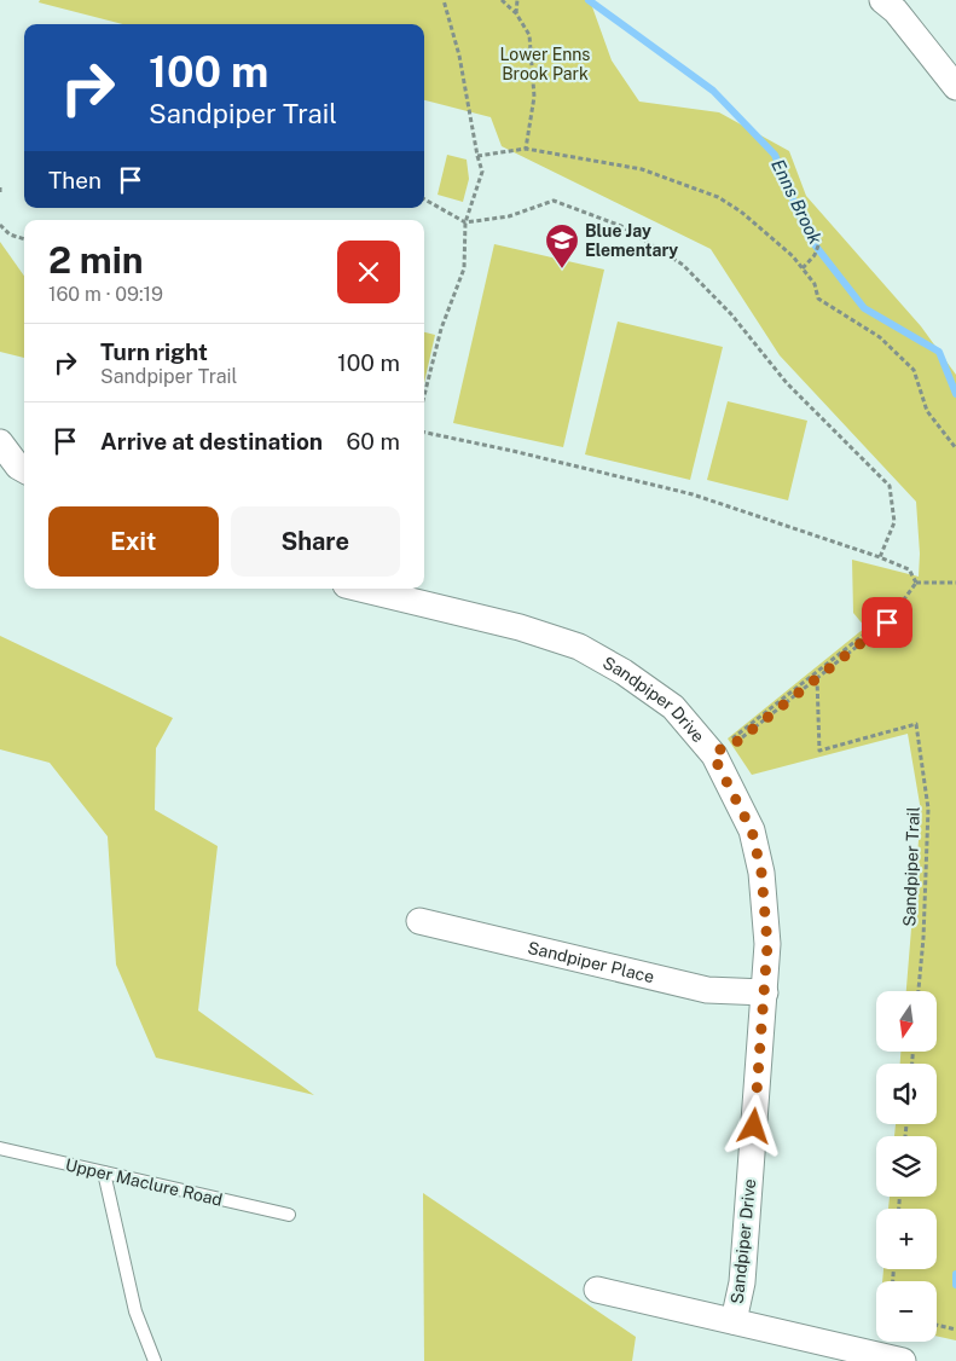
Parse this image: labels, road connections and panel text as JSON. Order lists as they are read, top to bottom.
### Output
{
  "streets": {
    "street": ["Sandpiper Drive", "Sandpiper Place"],
    "lane": ["Upper Maclure Road"],
    "path": ["Sandpiper Trail"]
  },
  "crossings": [
    ["Sandpiper Drive", "Sandpiper Place"]
  ],
  "water": ["Enns Brook"],
  "parks": ["Lower Enns Brook Park"],
  "places": {
    "school or university": ["Blue Jay Elementary"]
  },
  "north": "bottom",
  "page": {
    "turn": ["100 m", "Sandpiper Trail"],
    "then": "Then",
    "heading": ["2 min", "160 m · 09:19"],
    "list": [
      {
        "name": "Turn right",
        "note": "Sandpiper Trail",
        "value": "100 m"
      },
      {
        "name": "Arrive at destination",
        "value": "60 m"
      }
    ],
    "buttons": ["Exit", "Share"],
    "map_buttons": ["+", "−"]
  }
}
